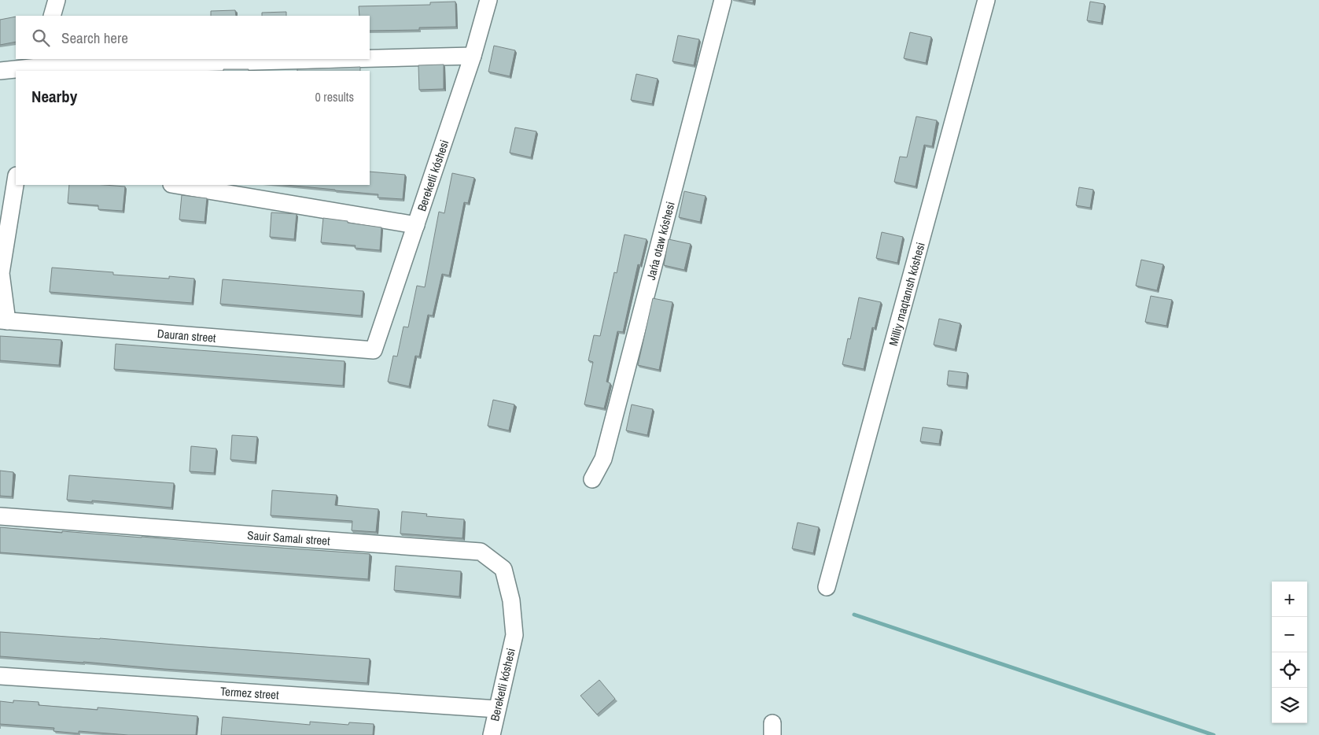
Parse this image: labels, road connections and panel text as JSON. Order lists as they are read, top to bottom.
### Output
{
  "streets": {
    "street": [
      "Bereketli kóshesi",
      "Jańa otaw kóshesi",
      "Milliy maqtanısh kóshesi",
      "Dauran street",
      "Sauir Samalı street",
      "Termez street"
    ]
  },
  "crossings": [
    ["Bereketli kóshesi", "Dauran street"],
    ["Bereketli kóshesi", "Sauir Samalı street"],
    ["Bereketli kóshesi", "Termez street"]
  ],
  "page": {
    "search": "Search here",
    "heading": ["Nearby", "0 results"],
    "map_buttons": ["+", "−"]
  }
}
